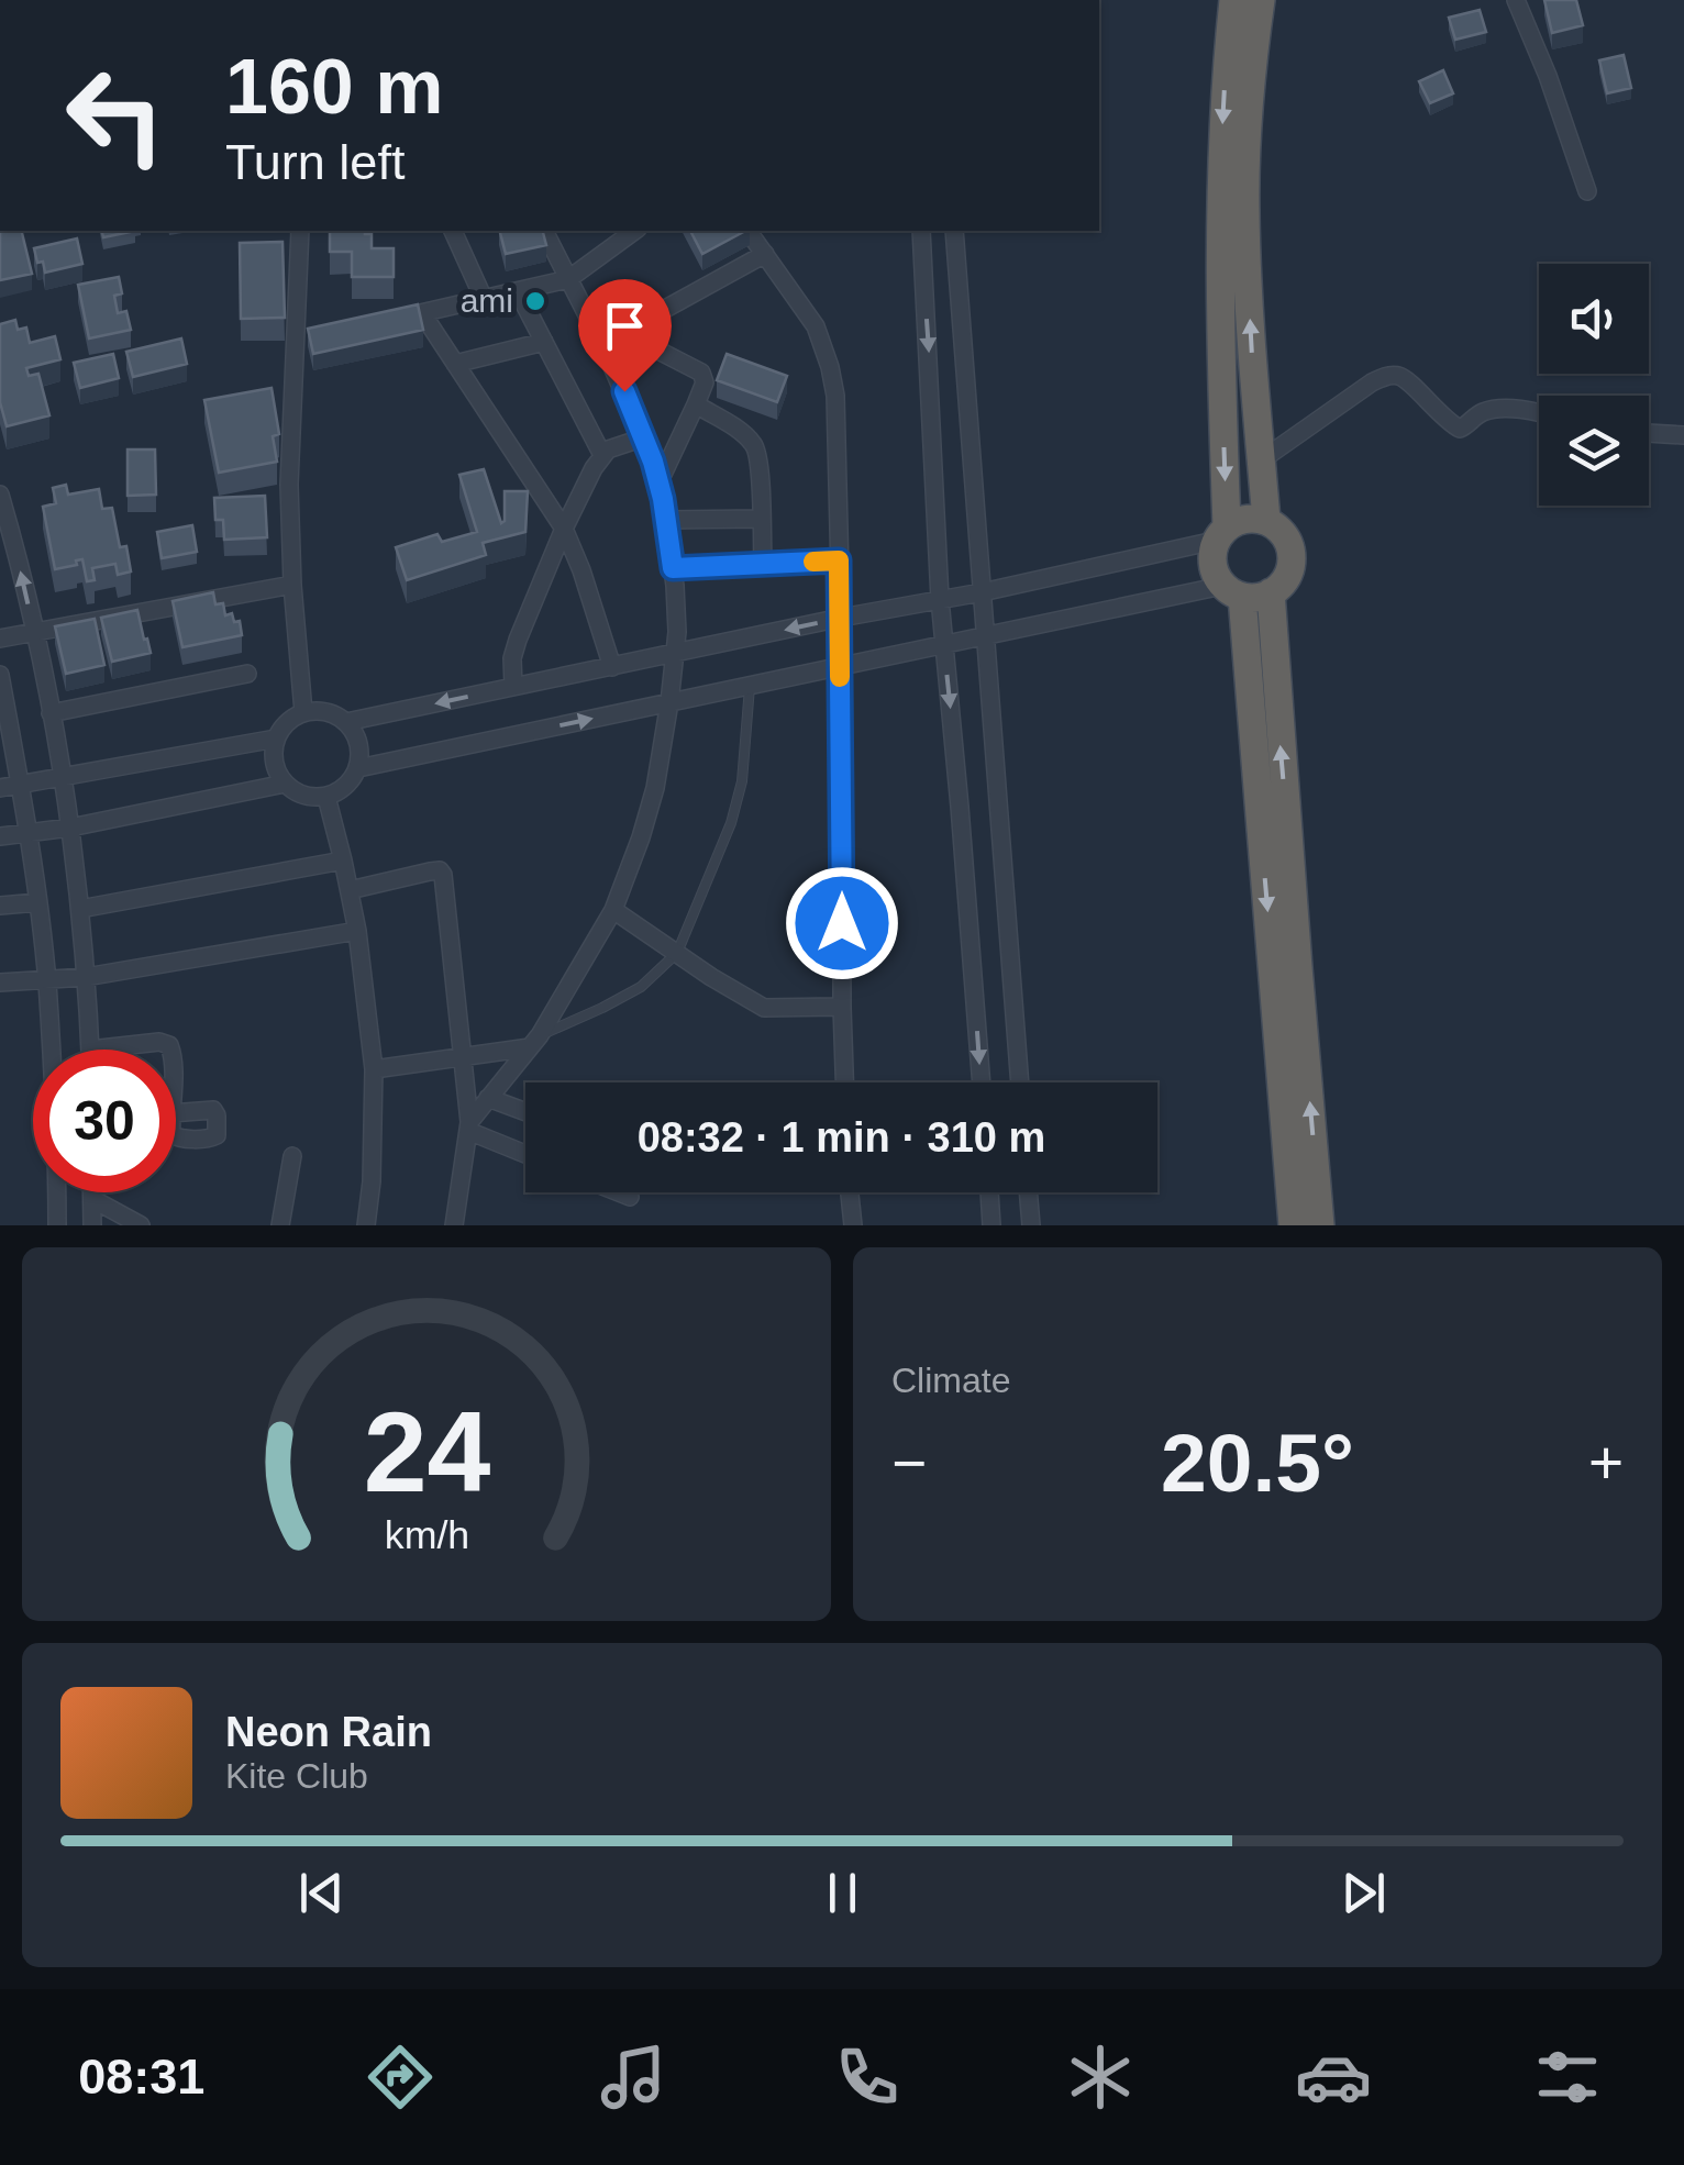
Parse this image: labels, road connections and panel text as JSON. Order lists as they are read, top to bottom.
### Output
{
  "places": ["ami"],
  "page": {
    "turn": ["160 m", "Turn left"],
    "limit": "30",
    "trip": "08:32 · 1 min · 310 m",
    "tile": "Climate",
    "heat": ["−", "20.5°", "+"],
    "song": ["Neon Rain", "Kite Club"],
    "tabs": "08:31",
    "gauge": ["24", "km/h"]
  }
}
